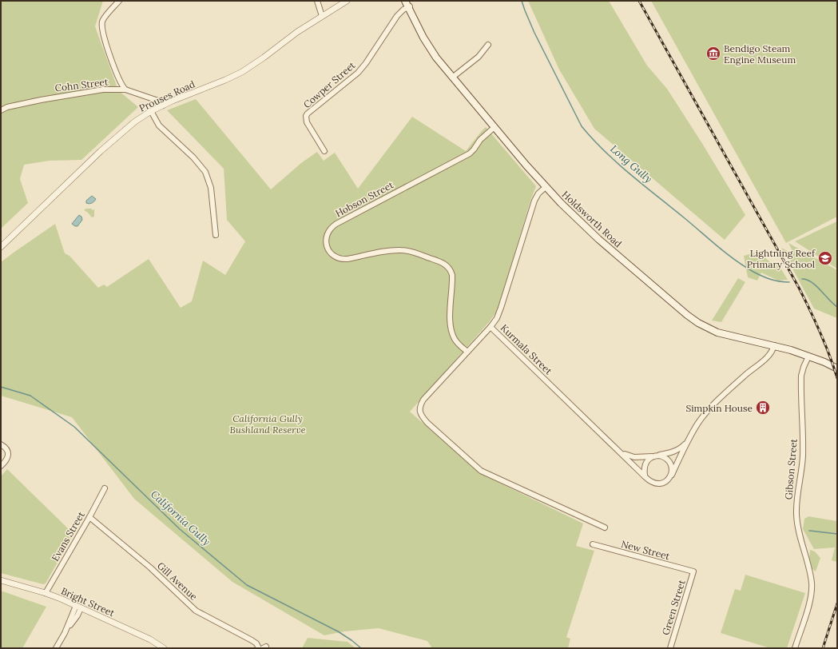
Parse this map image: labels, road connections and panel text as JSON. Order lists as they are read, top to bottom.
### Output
{
  "streets": {
    "main road": ["Holdsworth Road"],
    "street": [
      "Cohn Street",
      "Cowper Street",
      "Prouses Road",
      "Hobson Street",
      "Kurmala Street",
      "Gibson Street",
      "Evans Street",
      "New Street",
      "Gill Avenue",
      "Bright Street",
      "Green Street"
    ]
  },
  "crossings": [
    ["Cohn Street", "Prouses Road"],
    ["Cowper Street", "Holdsworth Road"],
    ["Hobson Street", "Holdsworth Road"],
    ["Holdsworth Road", "Kurmala Street"],
    ["Holdsworth Road", "Gibson Street"],
    ["Evans Street", "Gill Avenue"],
    ["Evans Street", "Bright Street"],
    ["New Street", "Green Street"]
  ],
  "water": ["Long Gully", "California Gully"],
  "parks": ["California Gully Bushland Reserve"],
  "places": {
    "museum": ["Bendigo Steam Engine Museum"],
    "school or university": ["Lightning Reef Primary School"],
    "building": ["Simpkin House"]
  }
}
